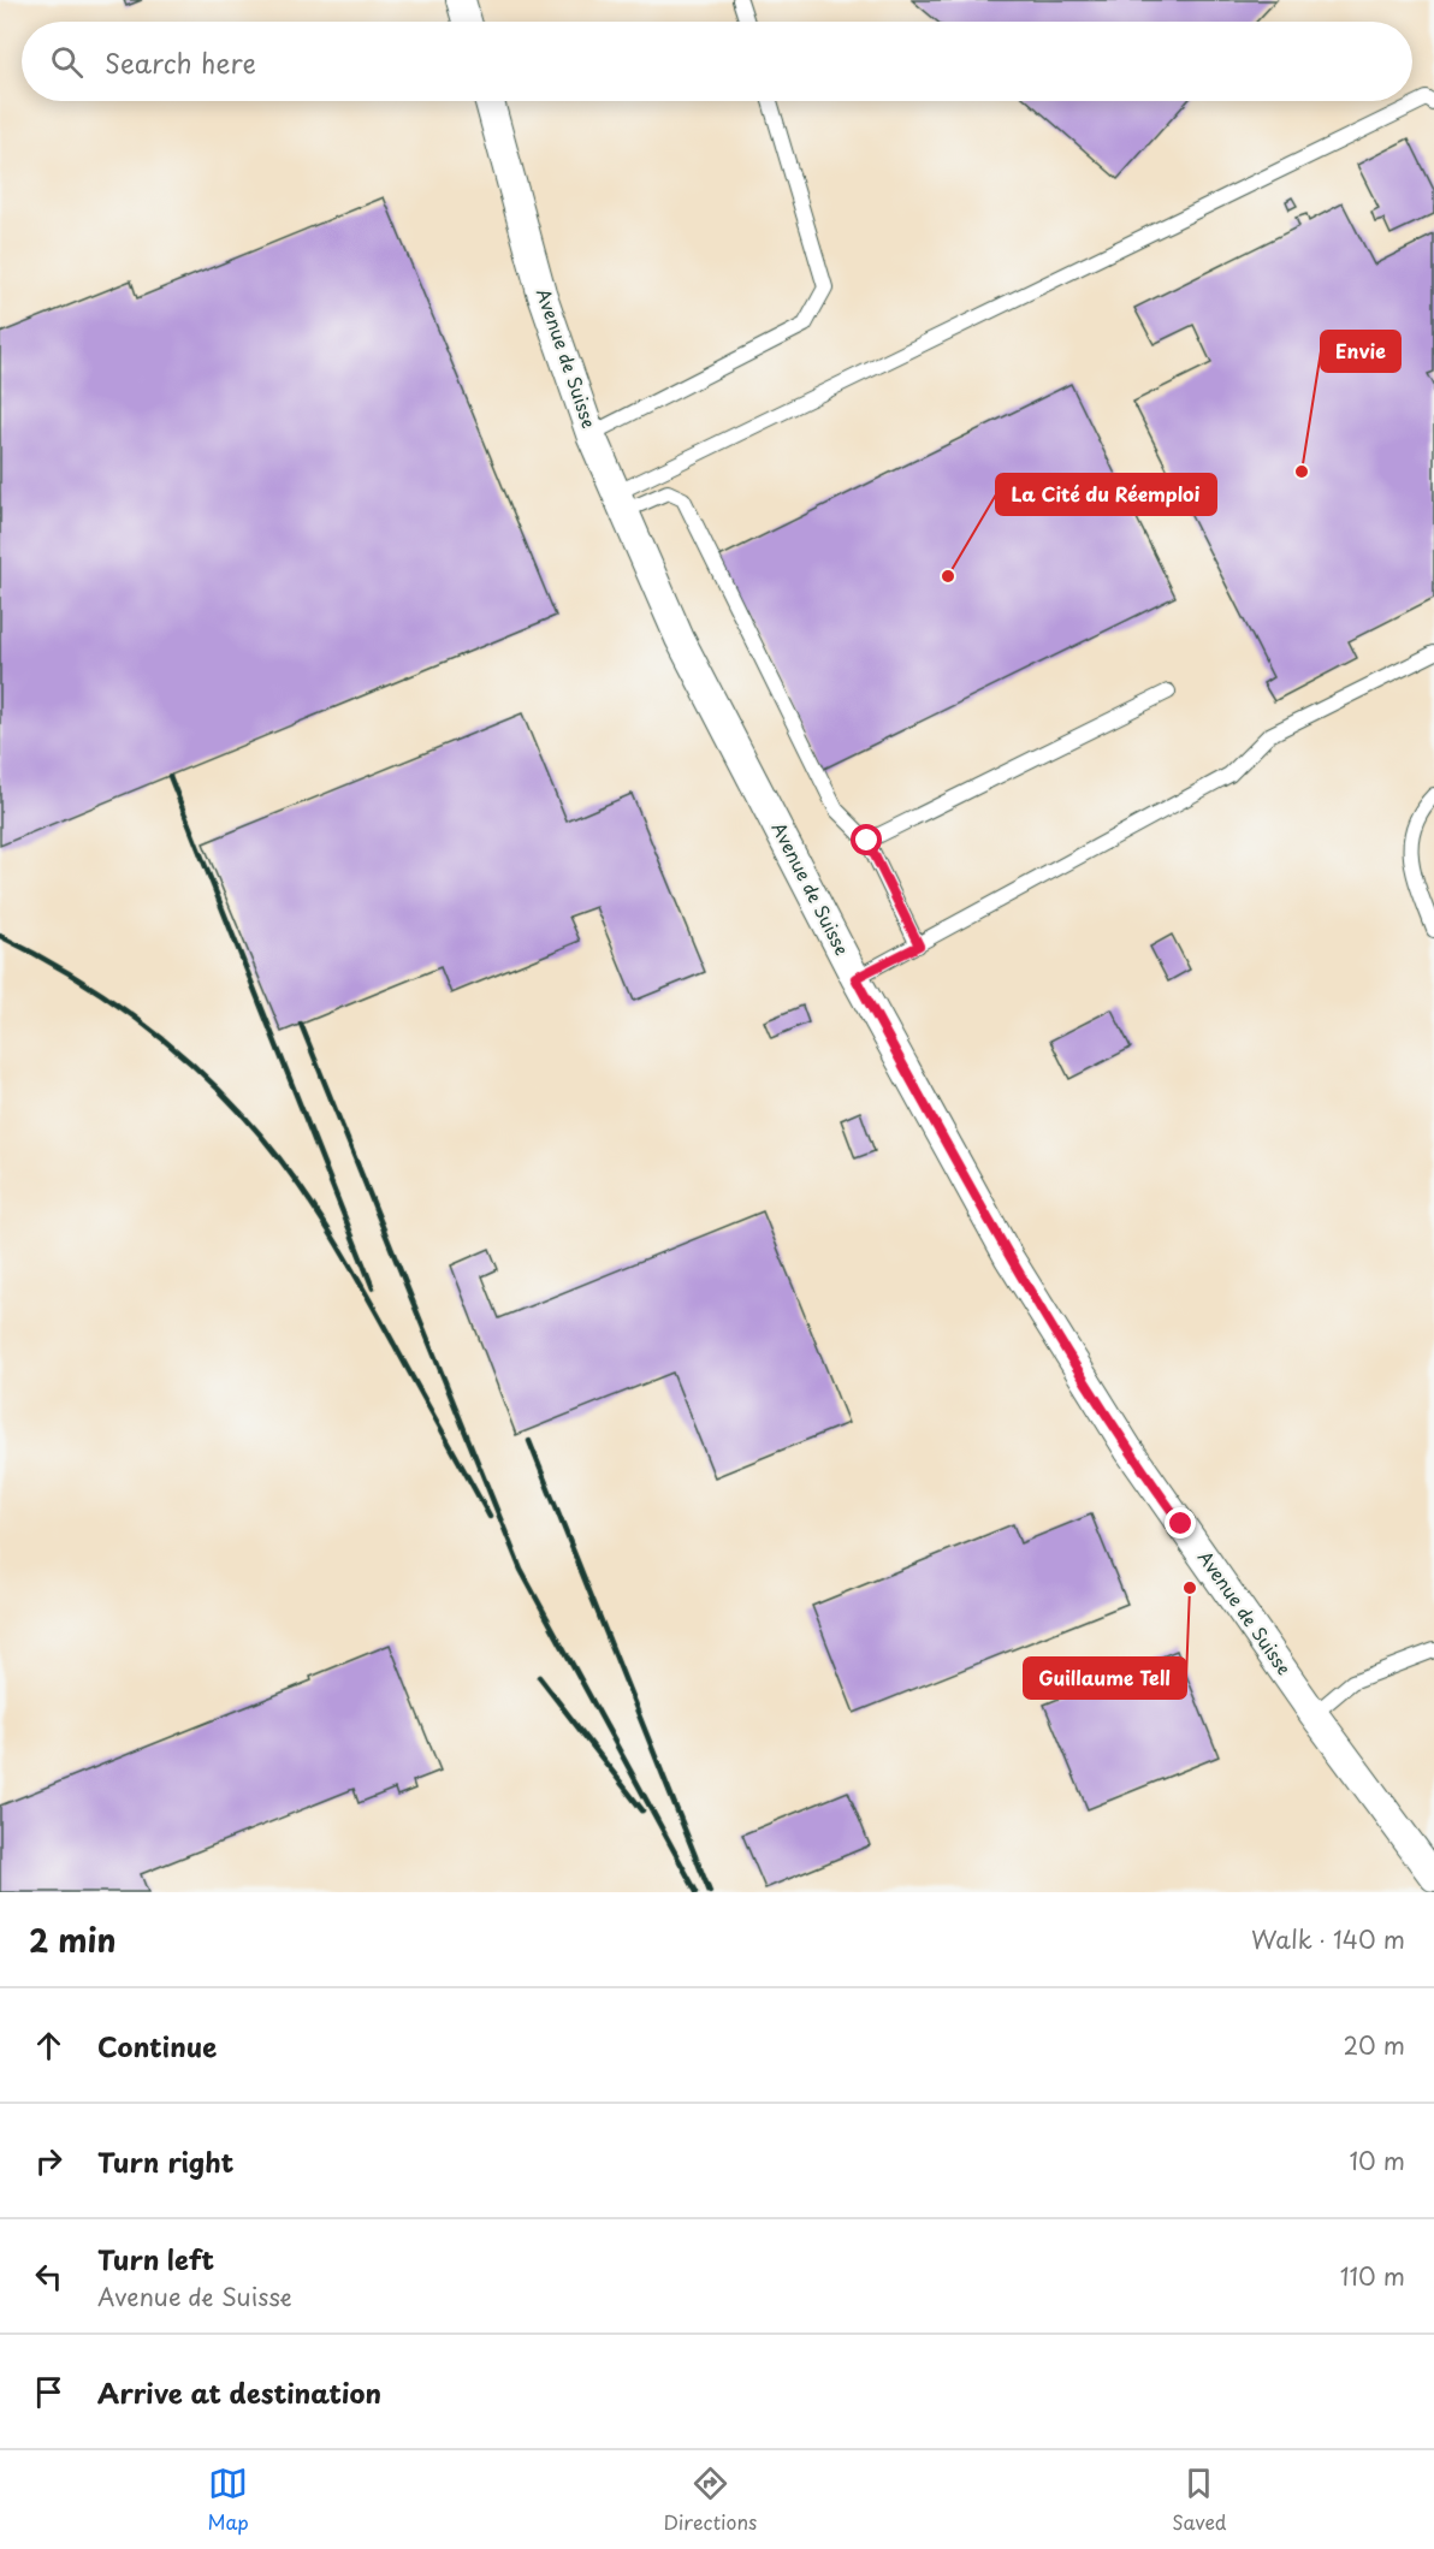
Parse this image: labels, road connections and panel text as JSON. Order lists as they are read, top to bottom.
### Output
{
  "streets": {
    "street": ["Avenue de Suisse"]
  },
  "places": ["Envie", "La Cité du Réemploi", "Guillaume Tell"],
  "page": {
    "search": "Search here",
    "heading": ["2 min", "Walk · 140 m"],
    "list": [
      ["Continue", "20 m"],
      ["Turn right", "10 m"],
      ["Turn left", "Avenue de Suisse", "110 m"],
      "Arrive at destination"
    ],
    "nav": ["Map", "Directions", "Saved"]
  }
}
